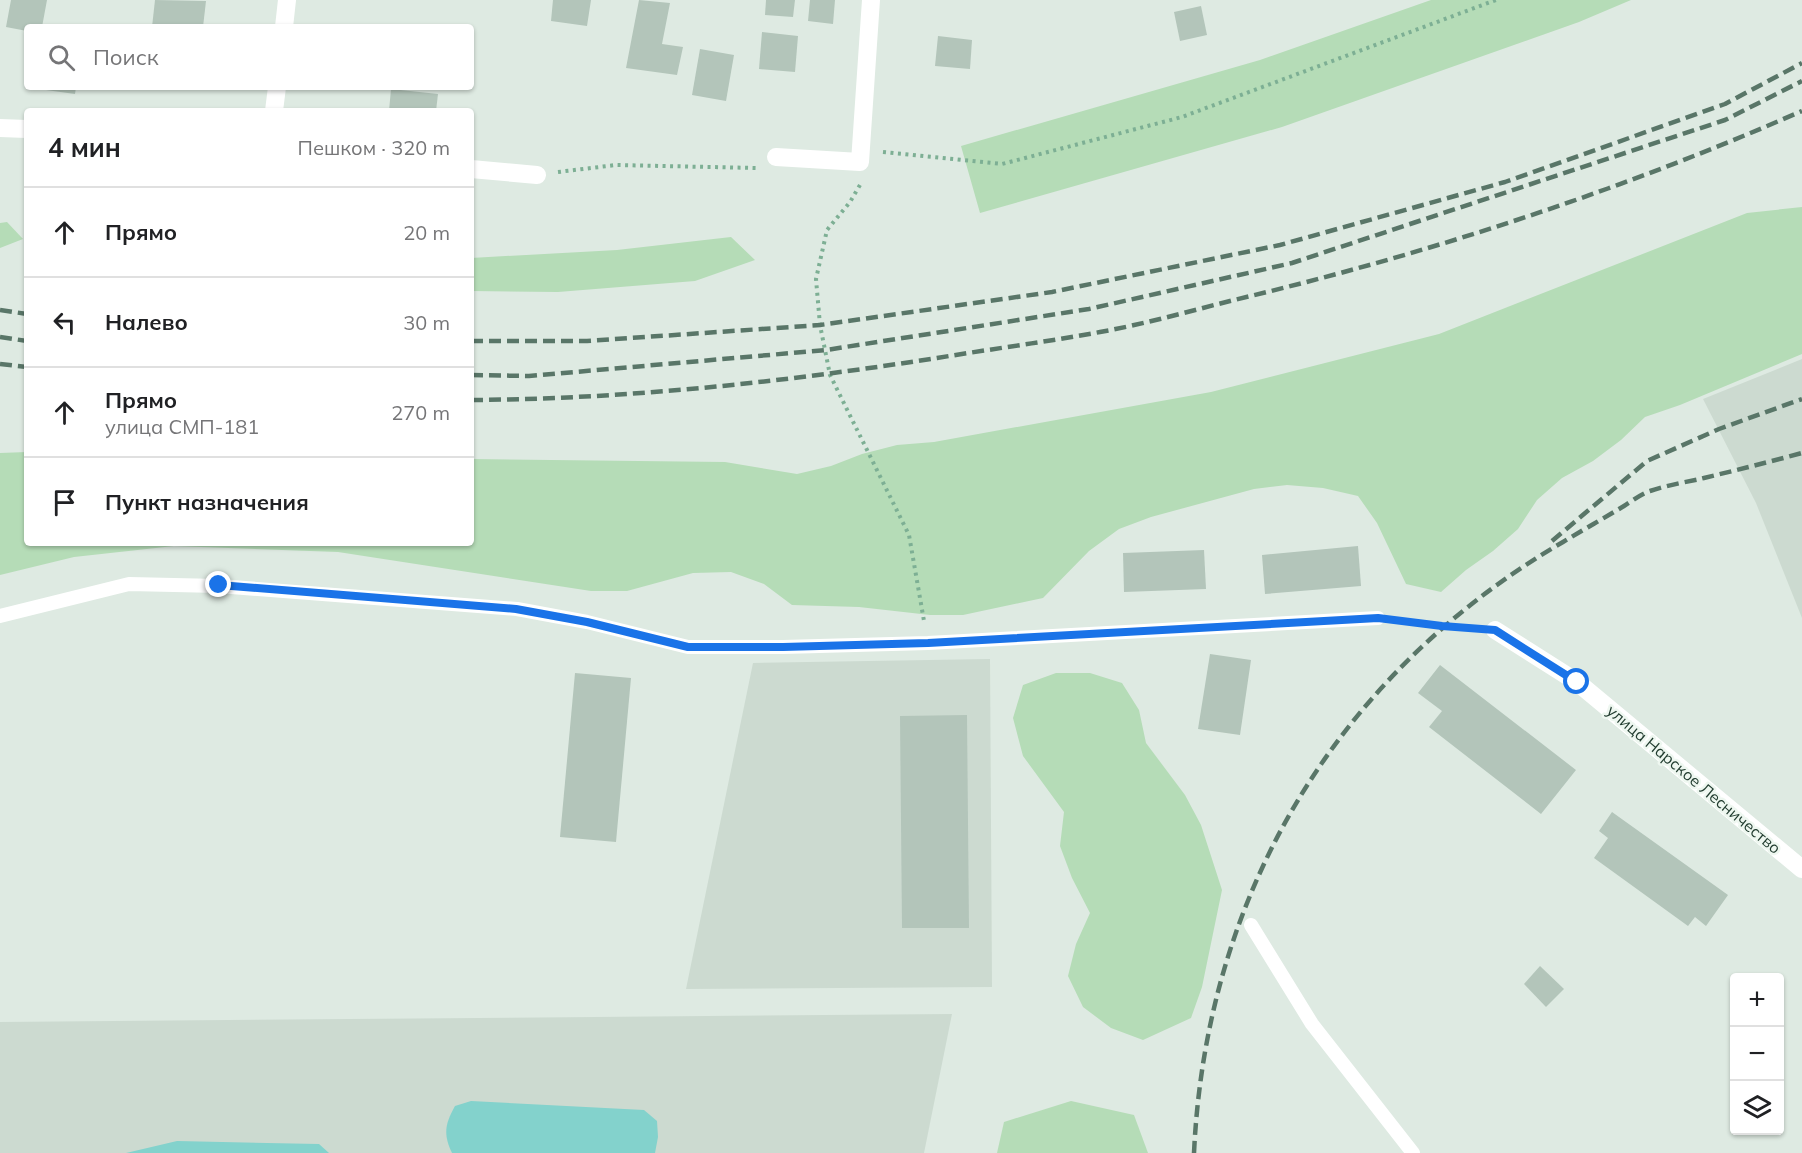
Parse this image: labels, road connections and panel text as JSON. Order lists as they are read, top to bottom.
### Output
{
  "streets": {
    "street": ["улица Нарское Лесничество"]
  },
  "page": {
    "search": "Поиск",
    "heading": ["4 мин", "Пешком · 320 m"],
    "list": [
      ["Прямо", "20 m"],
      ["Налево", "30 m"],
      ["Прямо", "улица СМП-181", "270 m"],
      "Пункт назначения"
    ],
    "map_buttons": ["+", "−"]
  }
}
